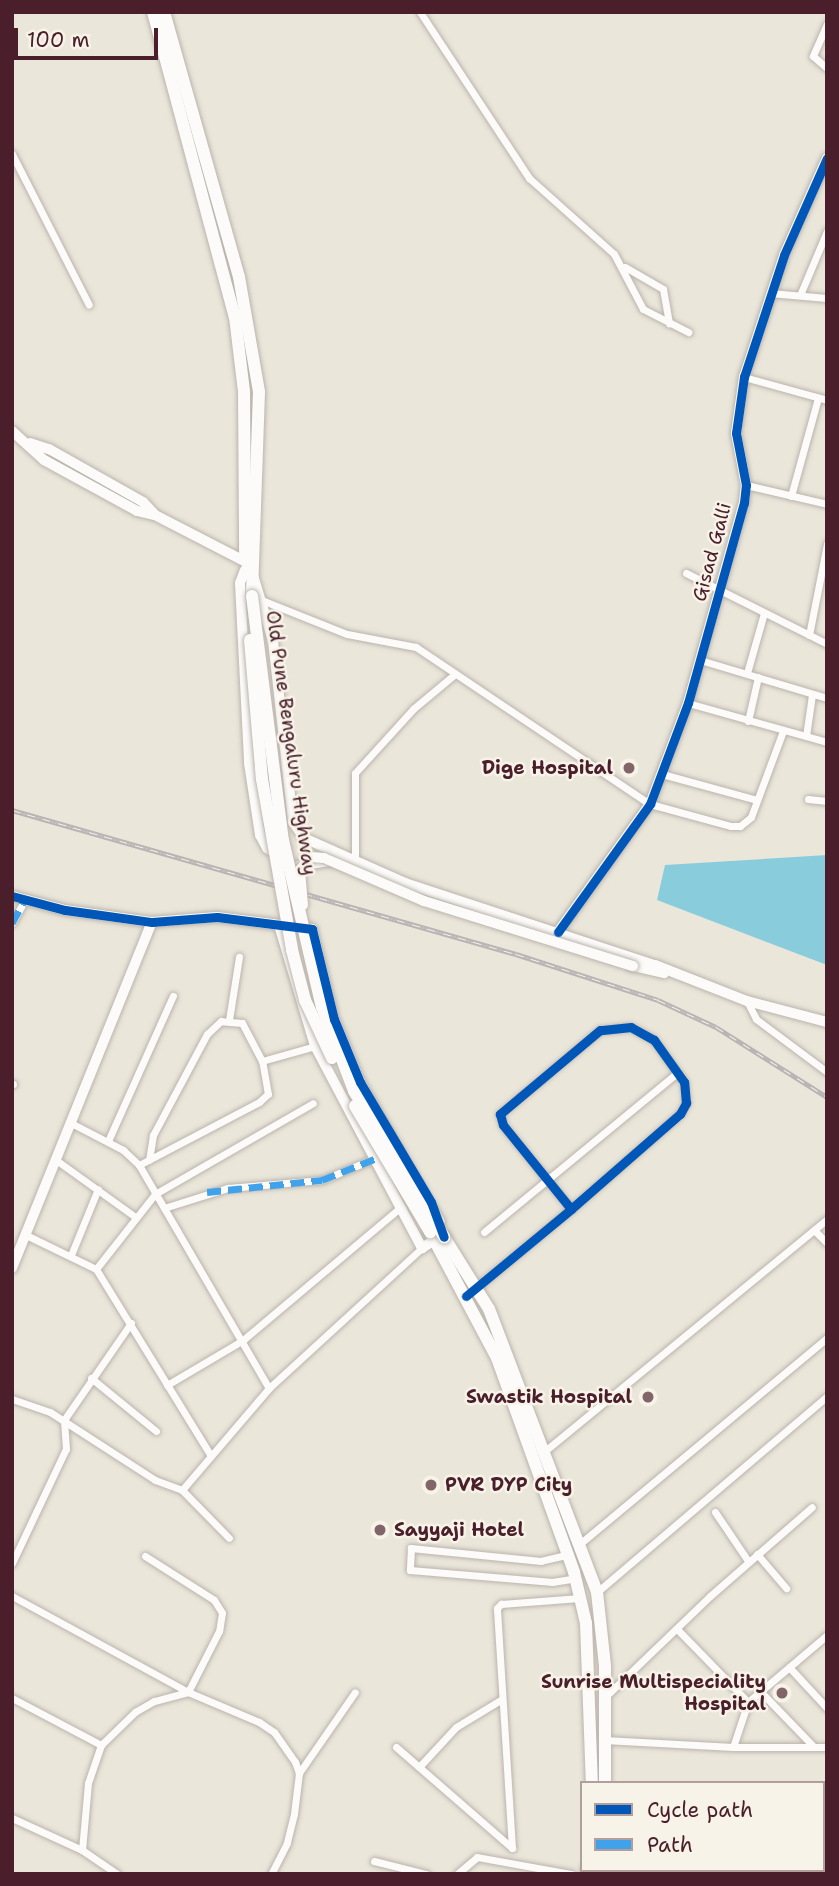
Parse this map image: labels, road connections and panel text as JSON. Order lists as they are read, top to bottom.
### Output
{
  "streets": {
    "main road": ["Old Pune Bengaluru Highway"],
    "street": ["Gisad Galli"]
  },
  "places": [
    "Dige Hospital",
    "Swastik Hospital",
    "PVR DYP City",
    "Sayyaji Hotel",
    "Sunrise Multispeciality Hospital"
  ],
  "legend": ["Cycle path", "Path"],
  "scale_bar": "100 m"
}
